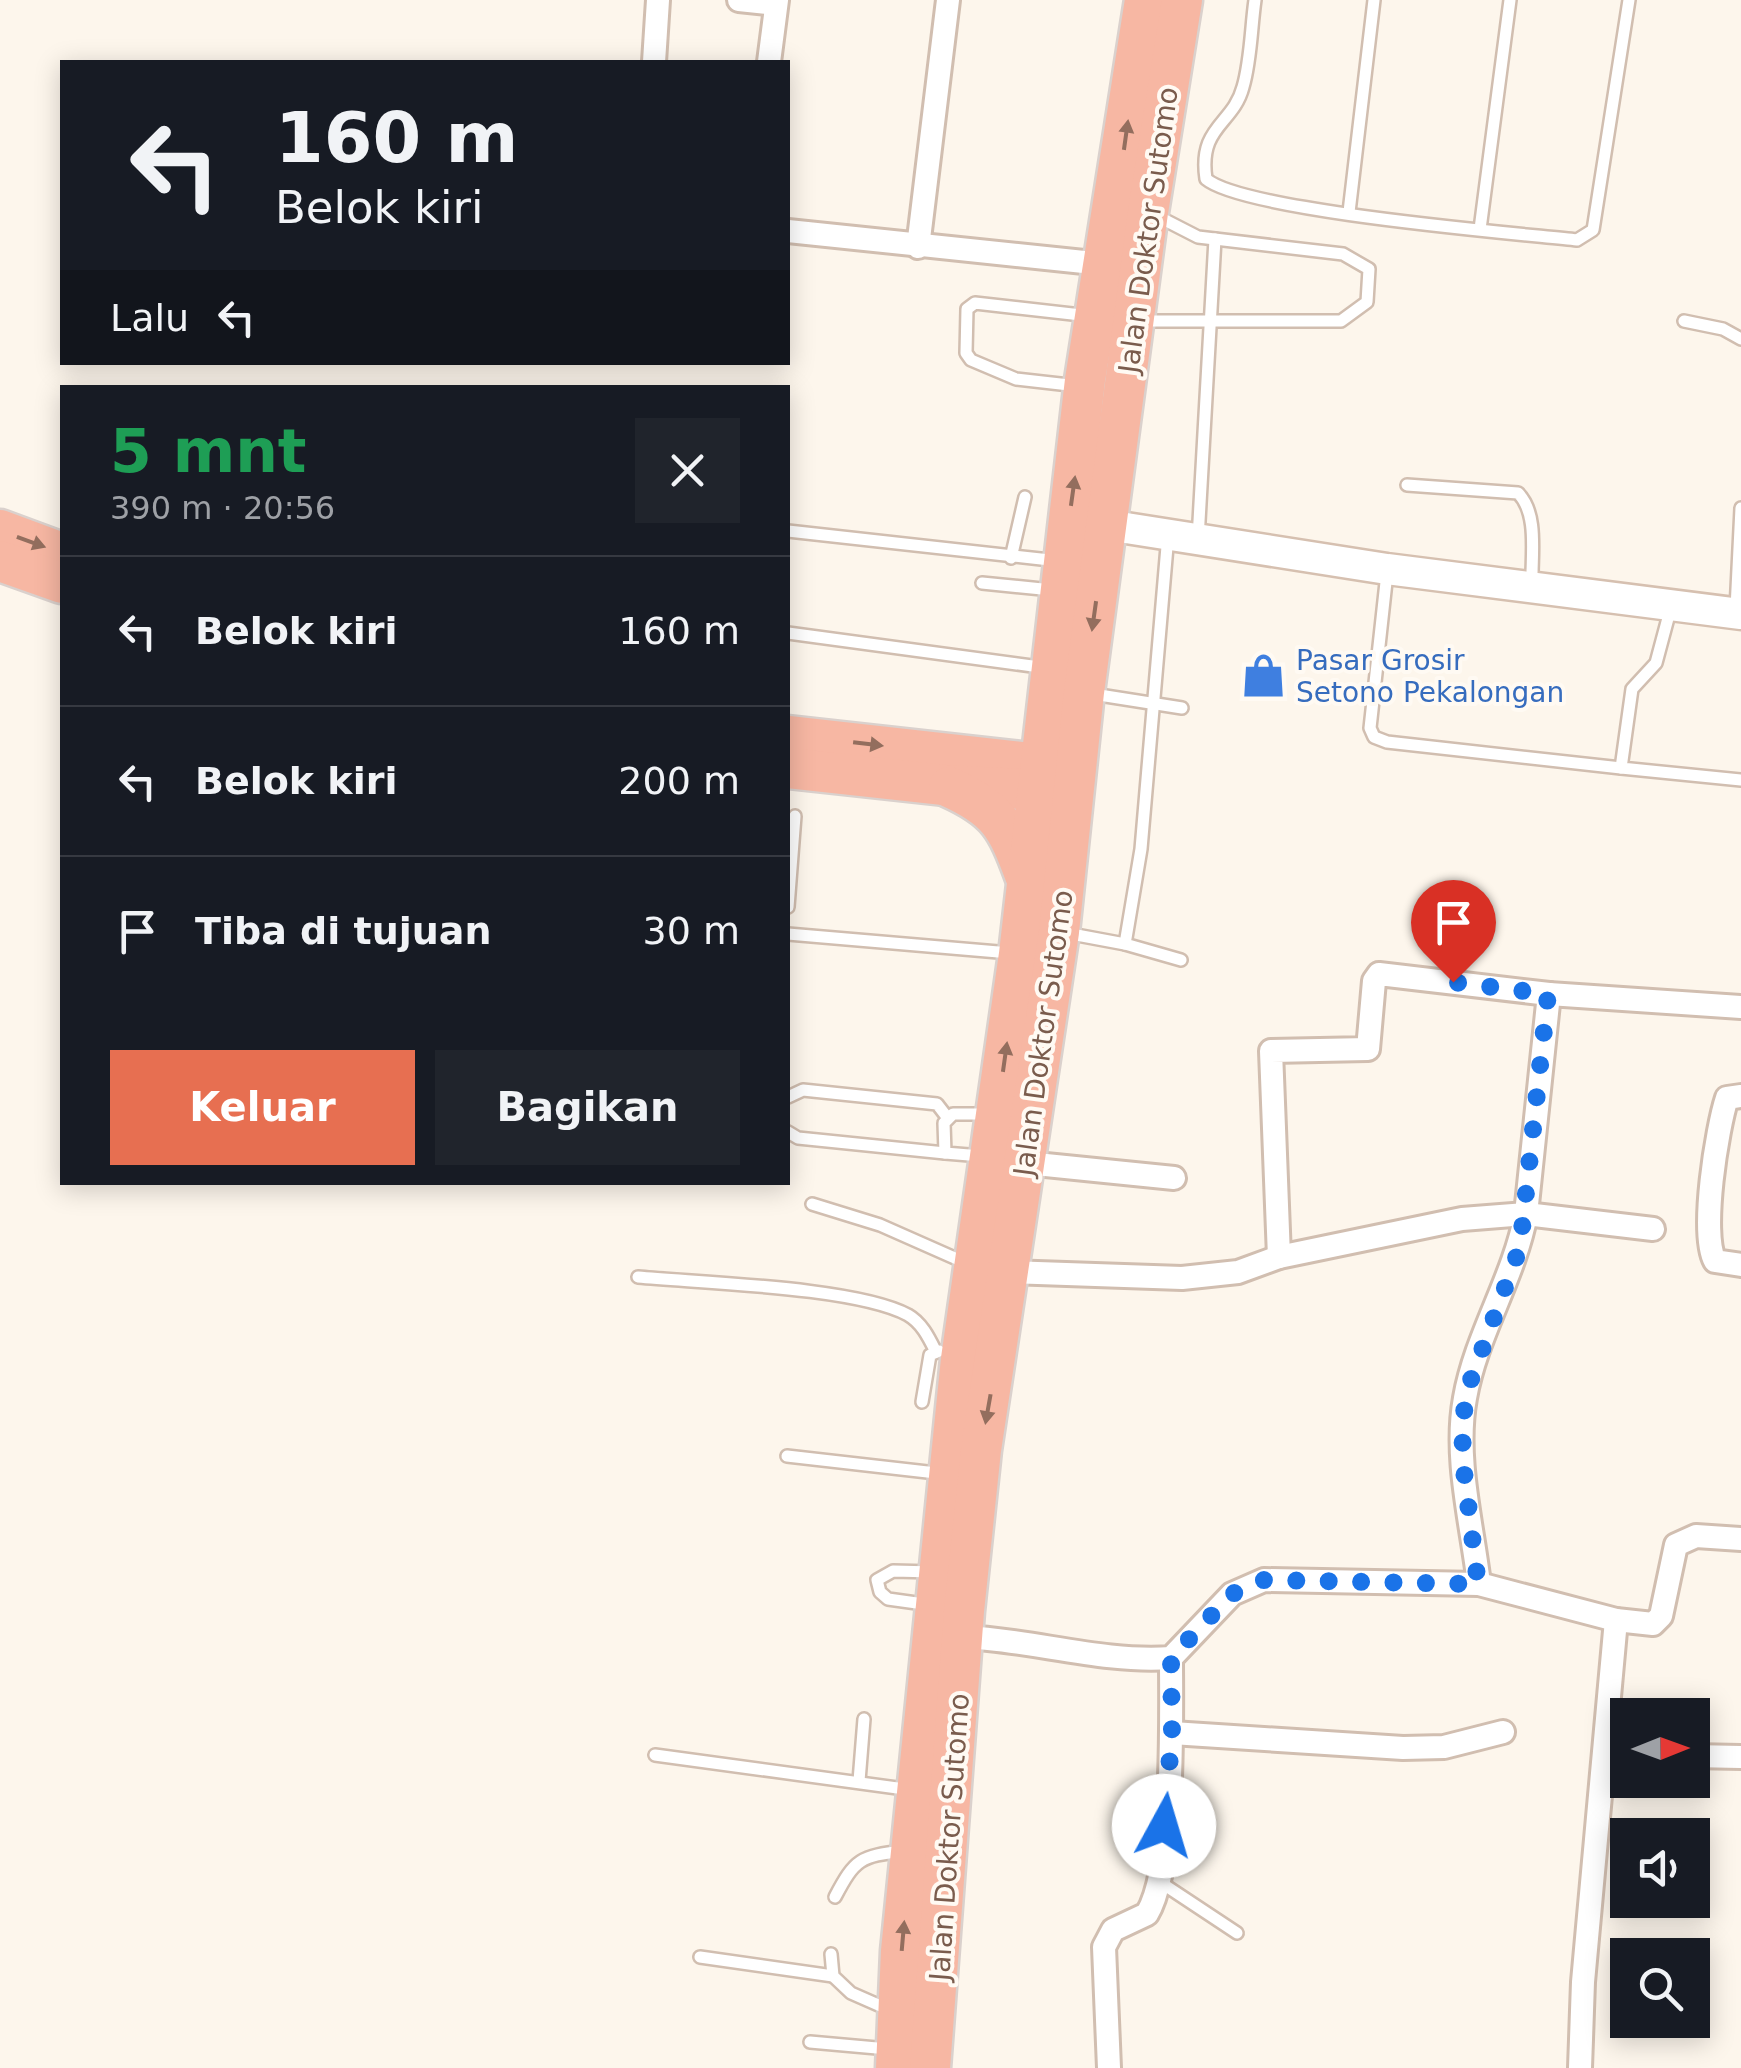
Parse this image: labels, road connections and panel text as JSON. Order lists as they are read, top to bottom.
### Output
{
  "streets": {
    "highway": ["Jalan Doktor Sutomo"]
  },
  "places": {
    "shop": ["Pasar Grosir Setono Pekalongan"]
  },
  "north": "right",
  "page": {
    "turn": ["160 m", "Belok kiri"],
    "then": "Lalu",
    "heading": ["5 mnt", "390 m · 20:56"],
    "list": [
      {
        "name": "Belok kiri",
        "value": "160 m"
      },
      {
        "name": "Belok kiri",
        "value": "200 m"
      },
      {
        "name": "Tiba di tujuan",
        "value": "30 m"
      }
    ],
    "buttons": ["Keluar", "Bagikan"]
  }
}
